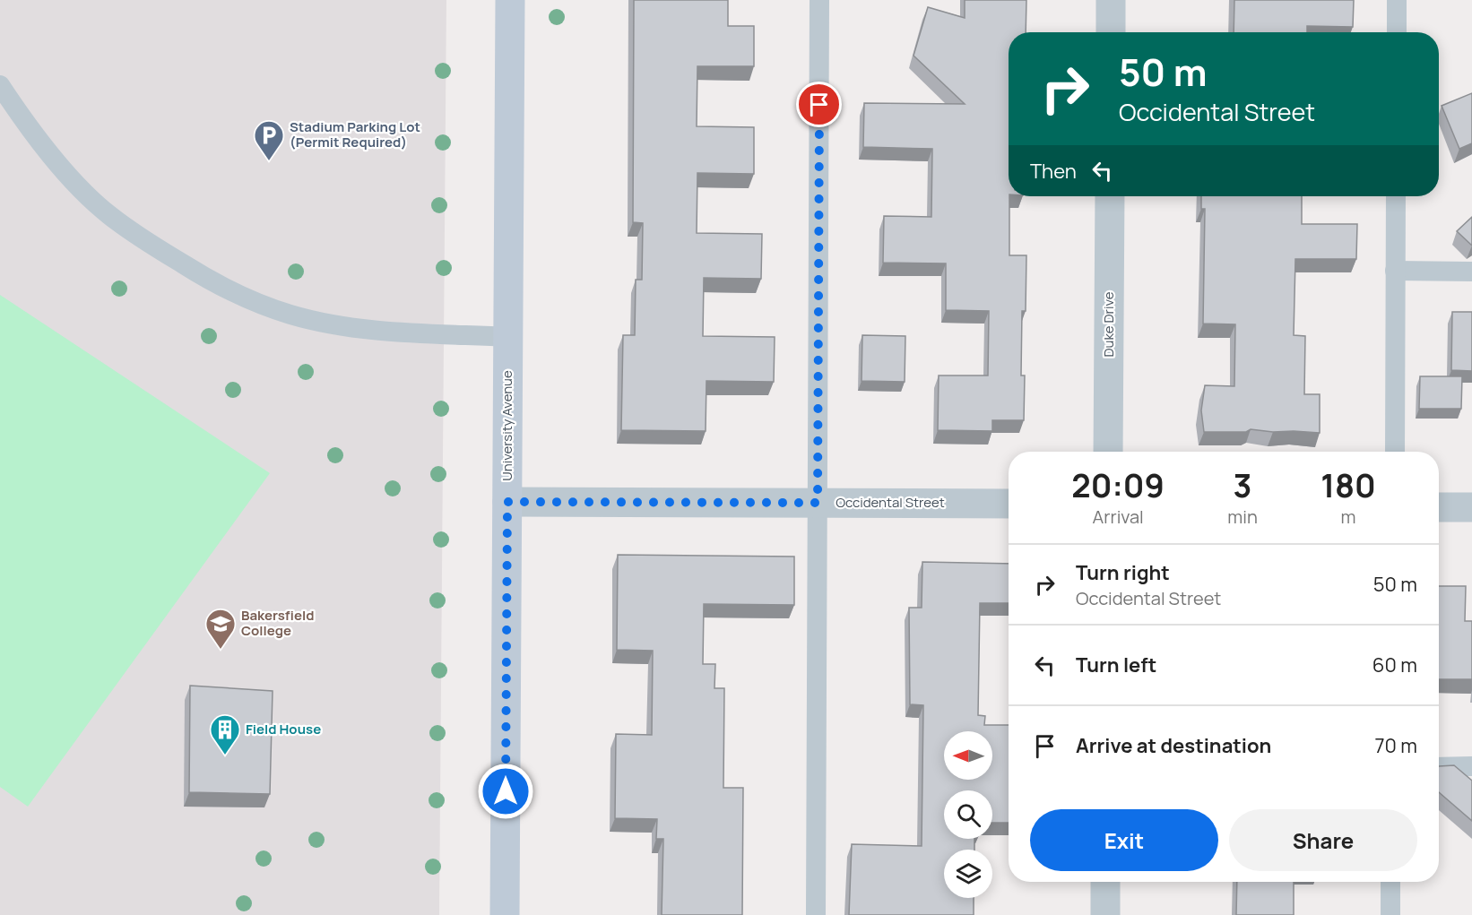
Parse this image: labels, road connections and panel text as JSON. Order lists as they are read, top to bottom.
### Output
{
  "streets": {
    "street": ["Duke Drive", "University Avenue", "Occidental Street"]
  },
  "crossings": [
    ["University Avenue", "Occidental Street"]
  ],
  "places": {
    "parking": ["Stadium Parking Lot (Permit Required)"],
    "school or university": ["Bakersfield College"],
    "building": ["Field House"]
  },
  "north": "left",
  "page": {
    "turn": ["50 m", "Occidental Street"],
    "then": "Then",
    "eta": [
      "20:09",
      "Arrival",
      "3",
      "min",
      "180",
      "m"
    ],
    "list": [
      {
        "name": "Turn right",
        "note": "Occidental Street",
        "value": "50 m"
      },
      {
        "name": "Turn left",
        "value": "60 m"
      },
      {
        "name": "Arrive at destination",
        "value": "70 m"
      }
    ],
    "buttons": ["Exit", "Share"]
  }
}
